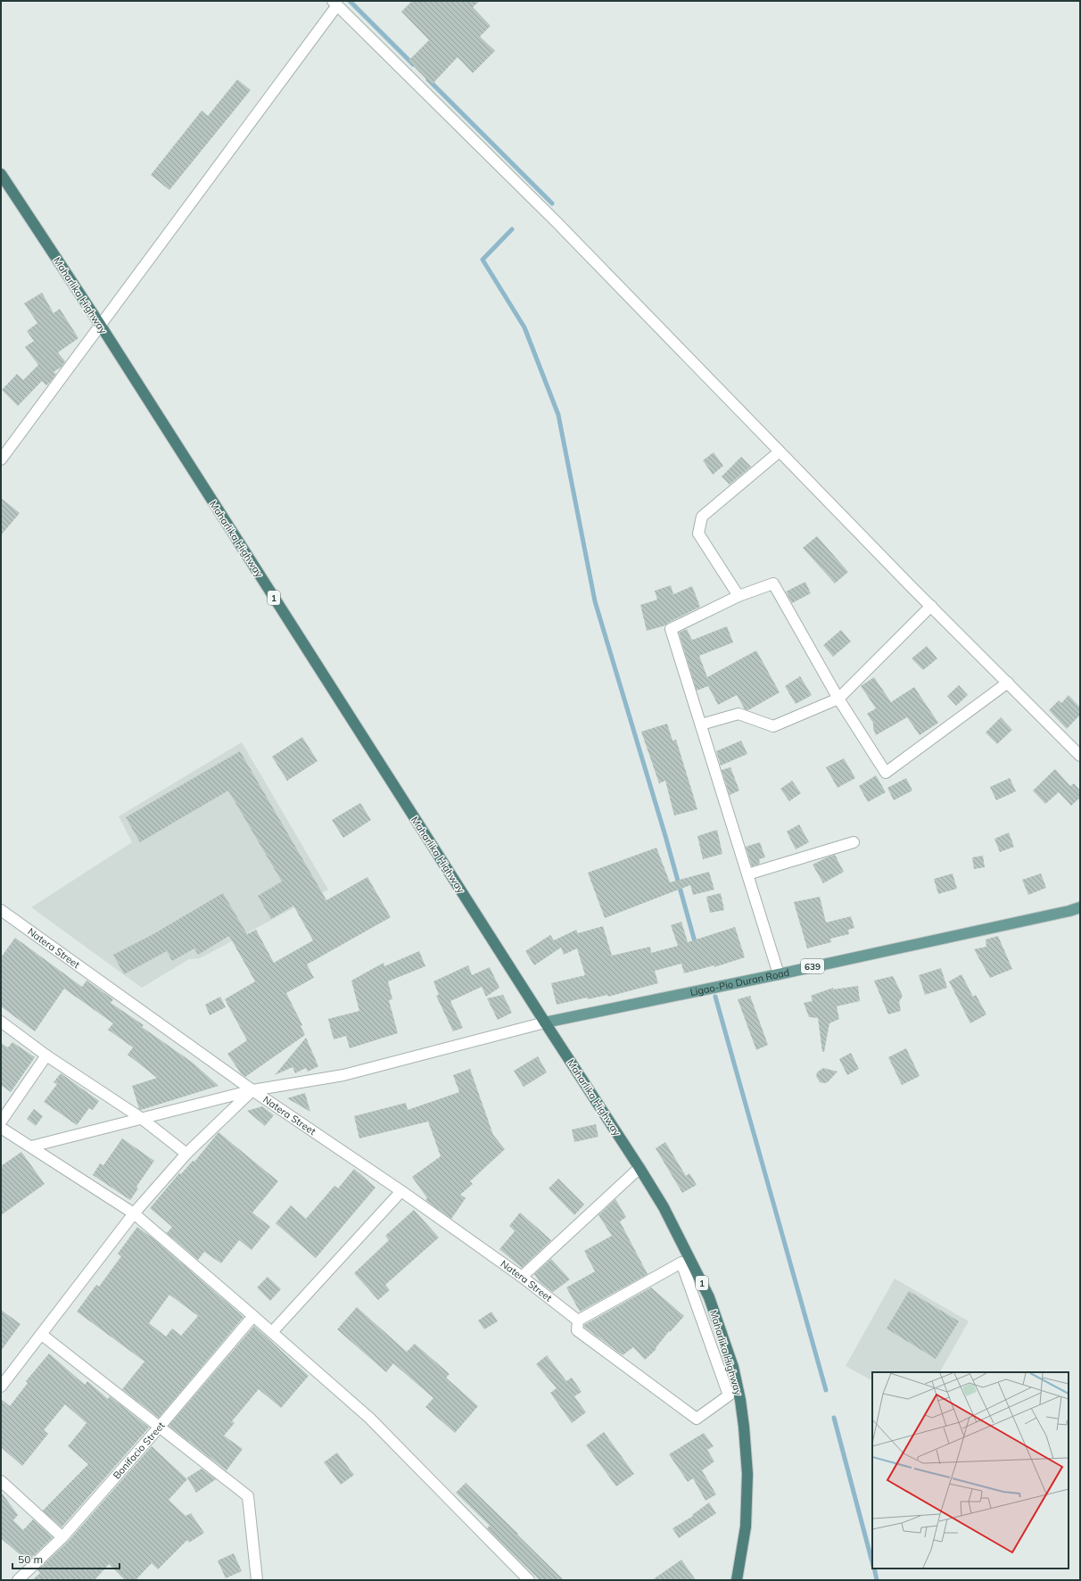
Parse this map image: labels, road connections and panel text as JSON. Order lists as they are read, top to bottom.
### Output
{
  "streets": {
    "highway": ["Maharlika Highway", "1"],
    "main road": ["639", "Ligao-Pio Duran Road"],
    "street": ["Natera Street", "Bonifacio Street"]
  },
  "crossings": [
    ["Maharlika Highway", "Ligao-Pio Duran Road"]
  ],
  "scale_bar": "50 m"
}
